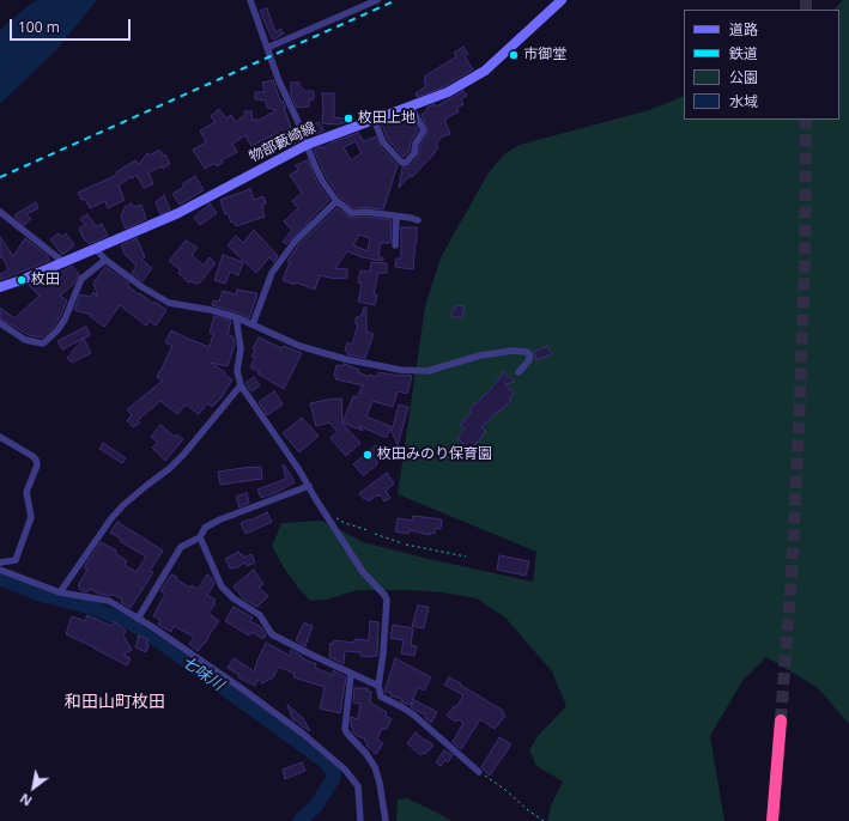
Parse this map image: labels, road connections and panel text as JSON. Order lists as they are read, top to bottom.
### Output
{
  "streets": {
    "main road": ["物部藪崎線"]
  },
  "districts": ["和田山町枚田"],
  "water": ["七味川"],
  "places": [
    "市御堂",
    "枚田上地",
    "枚田",
    "枚田みのり保育園"
  ],
  "legend": [
    "道路",
    "鉄道",
    "公園",
    "水域"
  ],
  "scale_bar": "100 m",
  "north": "bottom left"
}
